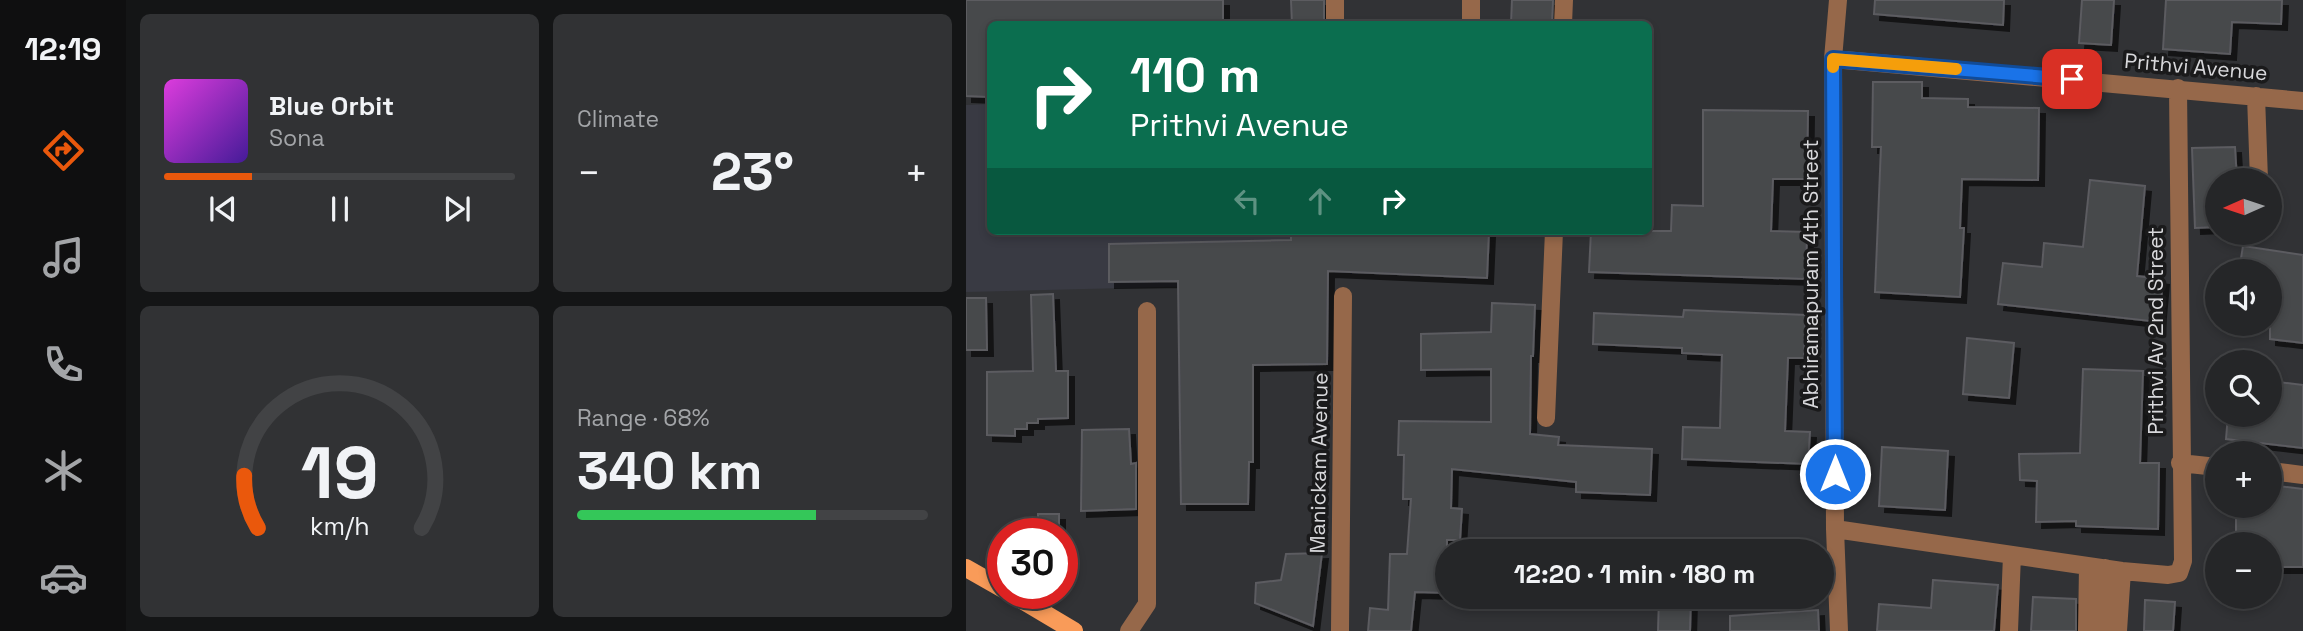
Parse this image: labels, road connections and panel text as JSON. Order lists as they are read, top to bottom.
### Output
{
  "streets": {
    "street": [
      "Prithvi Avenue",
      "Abhiramapuram 4th Street",
      "Prithvi Av 2nd Street",
      "Manickam Avenue"
    ]
  },
  "crossings": [
    ["Prithvi Avenue", "Abhiramapuram 4th Street"],
    ["Prithvi Avenue", "Prithvi Av 2nd Street"]
  ],
  "north": "left",
  "page": {
    "tabs": "12:19",
    "tile": [
      "Climate",
      ["Range · 68%", "340 km"]
    ],
    "turn": ["110 m", "Prithvi Avenue"],
    "song": ["Blue Orbit", "Sona"],
    "heat": ["−", "23°", "+"],
    "map_buttons": ["+", "−"],
    "limit": "30",
    "trip": "12:20 · 1 min · 180 m",
    "gauge": ["19", "km/h"]
  }
}
